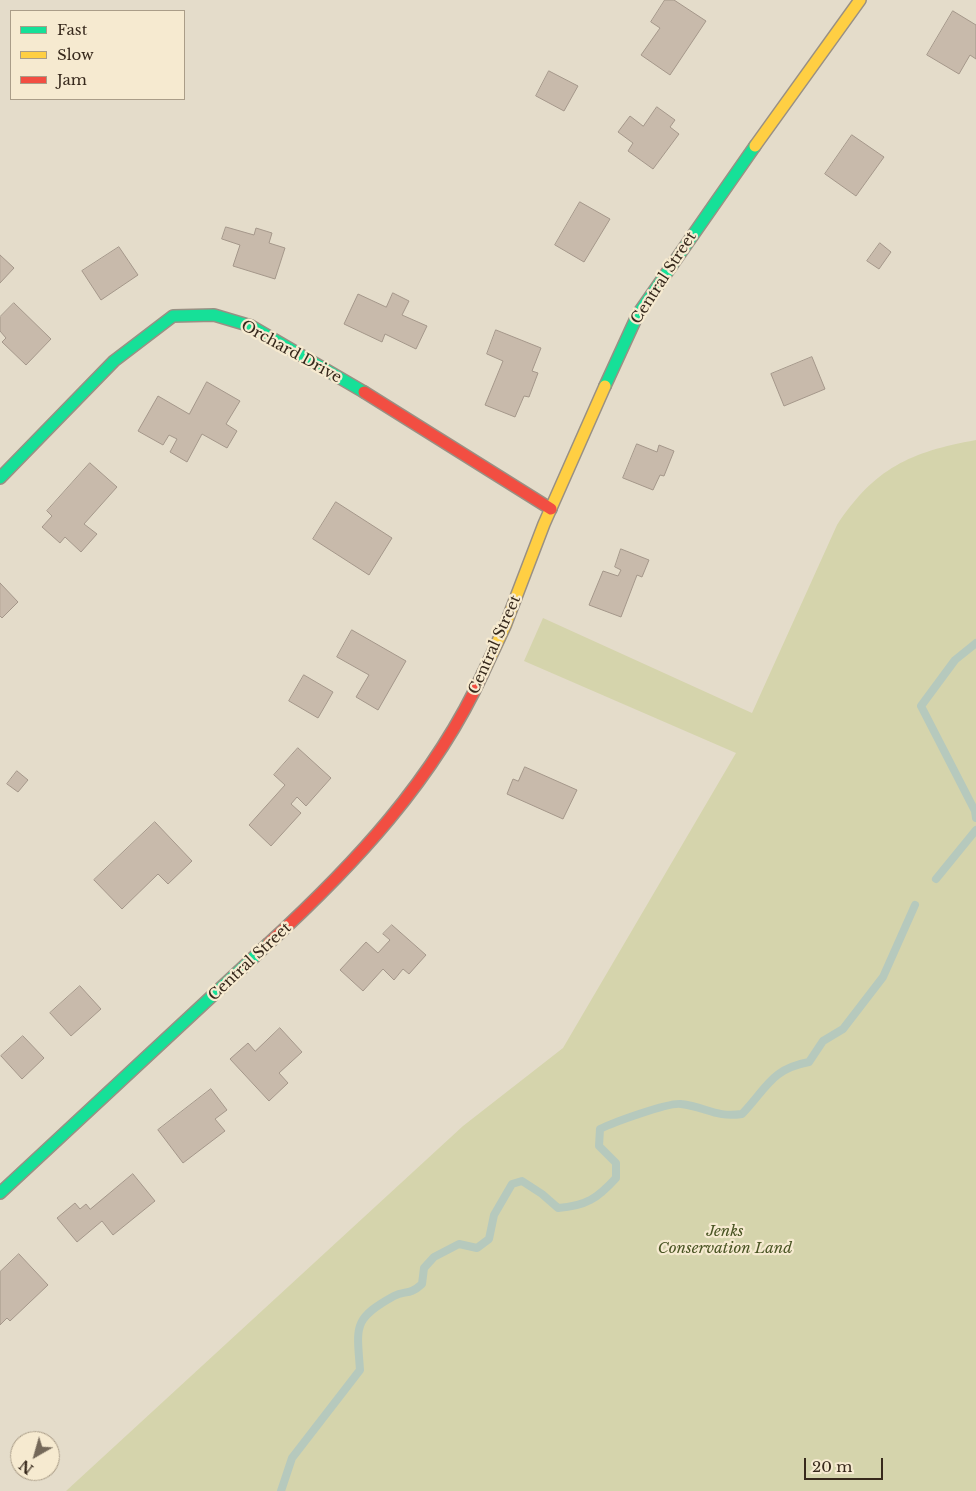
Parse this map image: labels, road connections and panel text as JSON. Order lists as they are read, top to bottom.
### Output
{
  "streets": {
    "street": ["Central Street", "Orchard Drive"]
  },
  "crossings": [
    ["Central Street", "Orchard Drive"]
  ],
  "parks": ["Jenks Conservation Land"],
  "legend": ["Fast", "Slow", "Jam"],
  "scale_bar": "20 m",
  "north": "bottom left"
}
